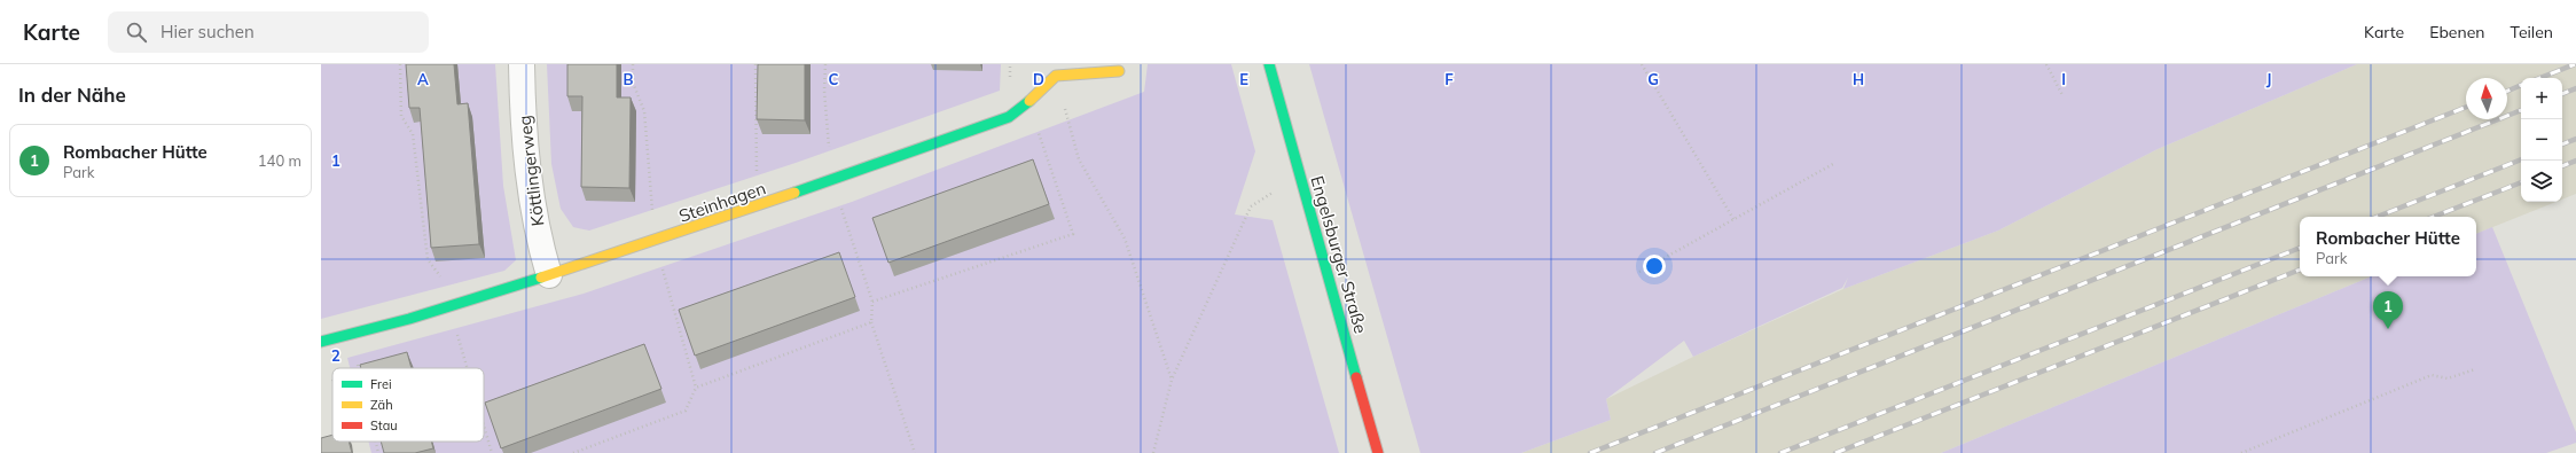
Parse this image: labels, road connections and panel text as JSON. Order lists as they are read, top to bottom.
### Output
{
  "streets": {
    "street": ["Köttlingerweg", "Steinhagen", "Engelsburger Straße"]
  },
  "crossings": [
    ["Köttlingerweg", "Steinhagen"]
  ],
  "legend": ["Frei", "Zäh", "Stau"],
  "north": "top",
  "page": {
    "header": "Karte",
    "search": "Hier suchen",
    "nav": ["Karte", "Ebenen", "Teilen"],
    "heading": "In der Nähe",
    "map_buttons": ["+", "−"],
    "list": [
      {
        "mark": "1",
        "name": "Rombacher Hütte",
        "note": "Park",
        "value": "140 m"
      }
    ],
    "popup": ["Rombacher Hütte", "Park"],
    "pins": "1"
  },
  "grid": {
    "columns": [
      "A",
      "B",
      "C",
      "D",
      "E",
      "F",
      "G",
      "H",
      "I",
      "J"
    ],
    "rows": ["1", "2"]
  }
}
